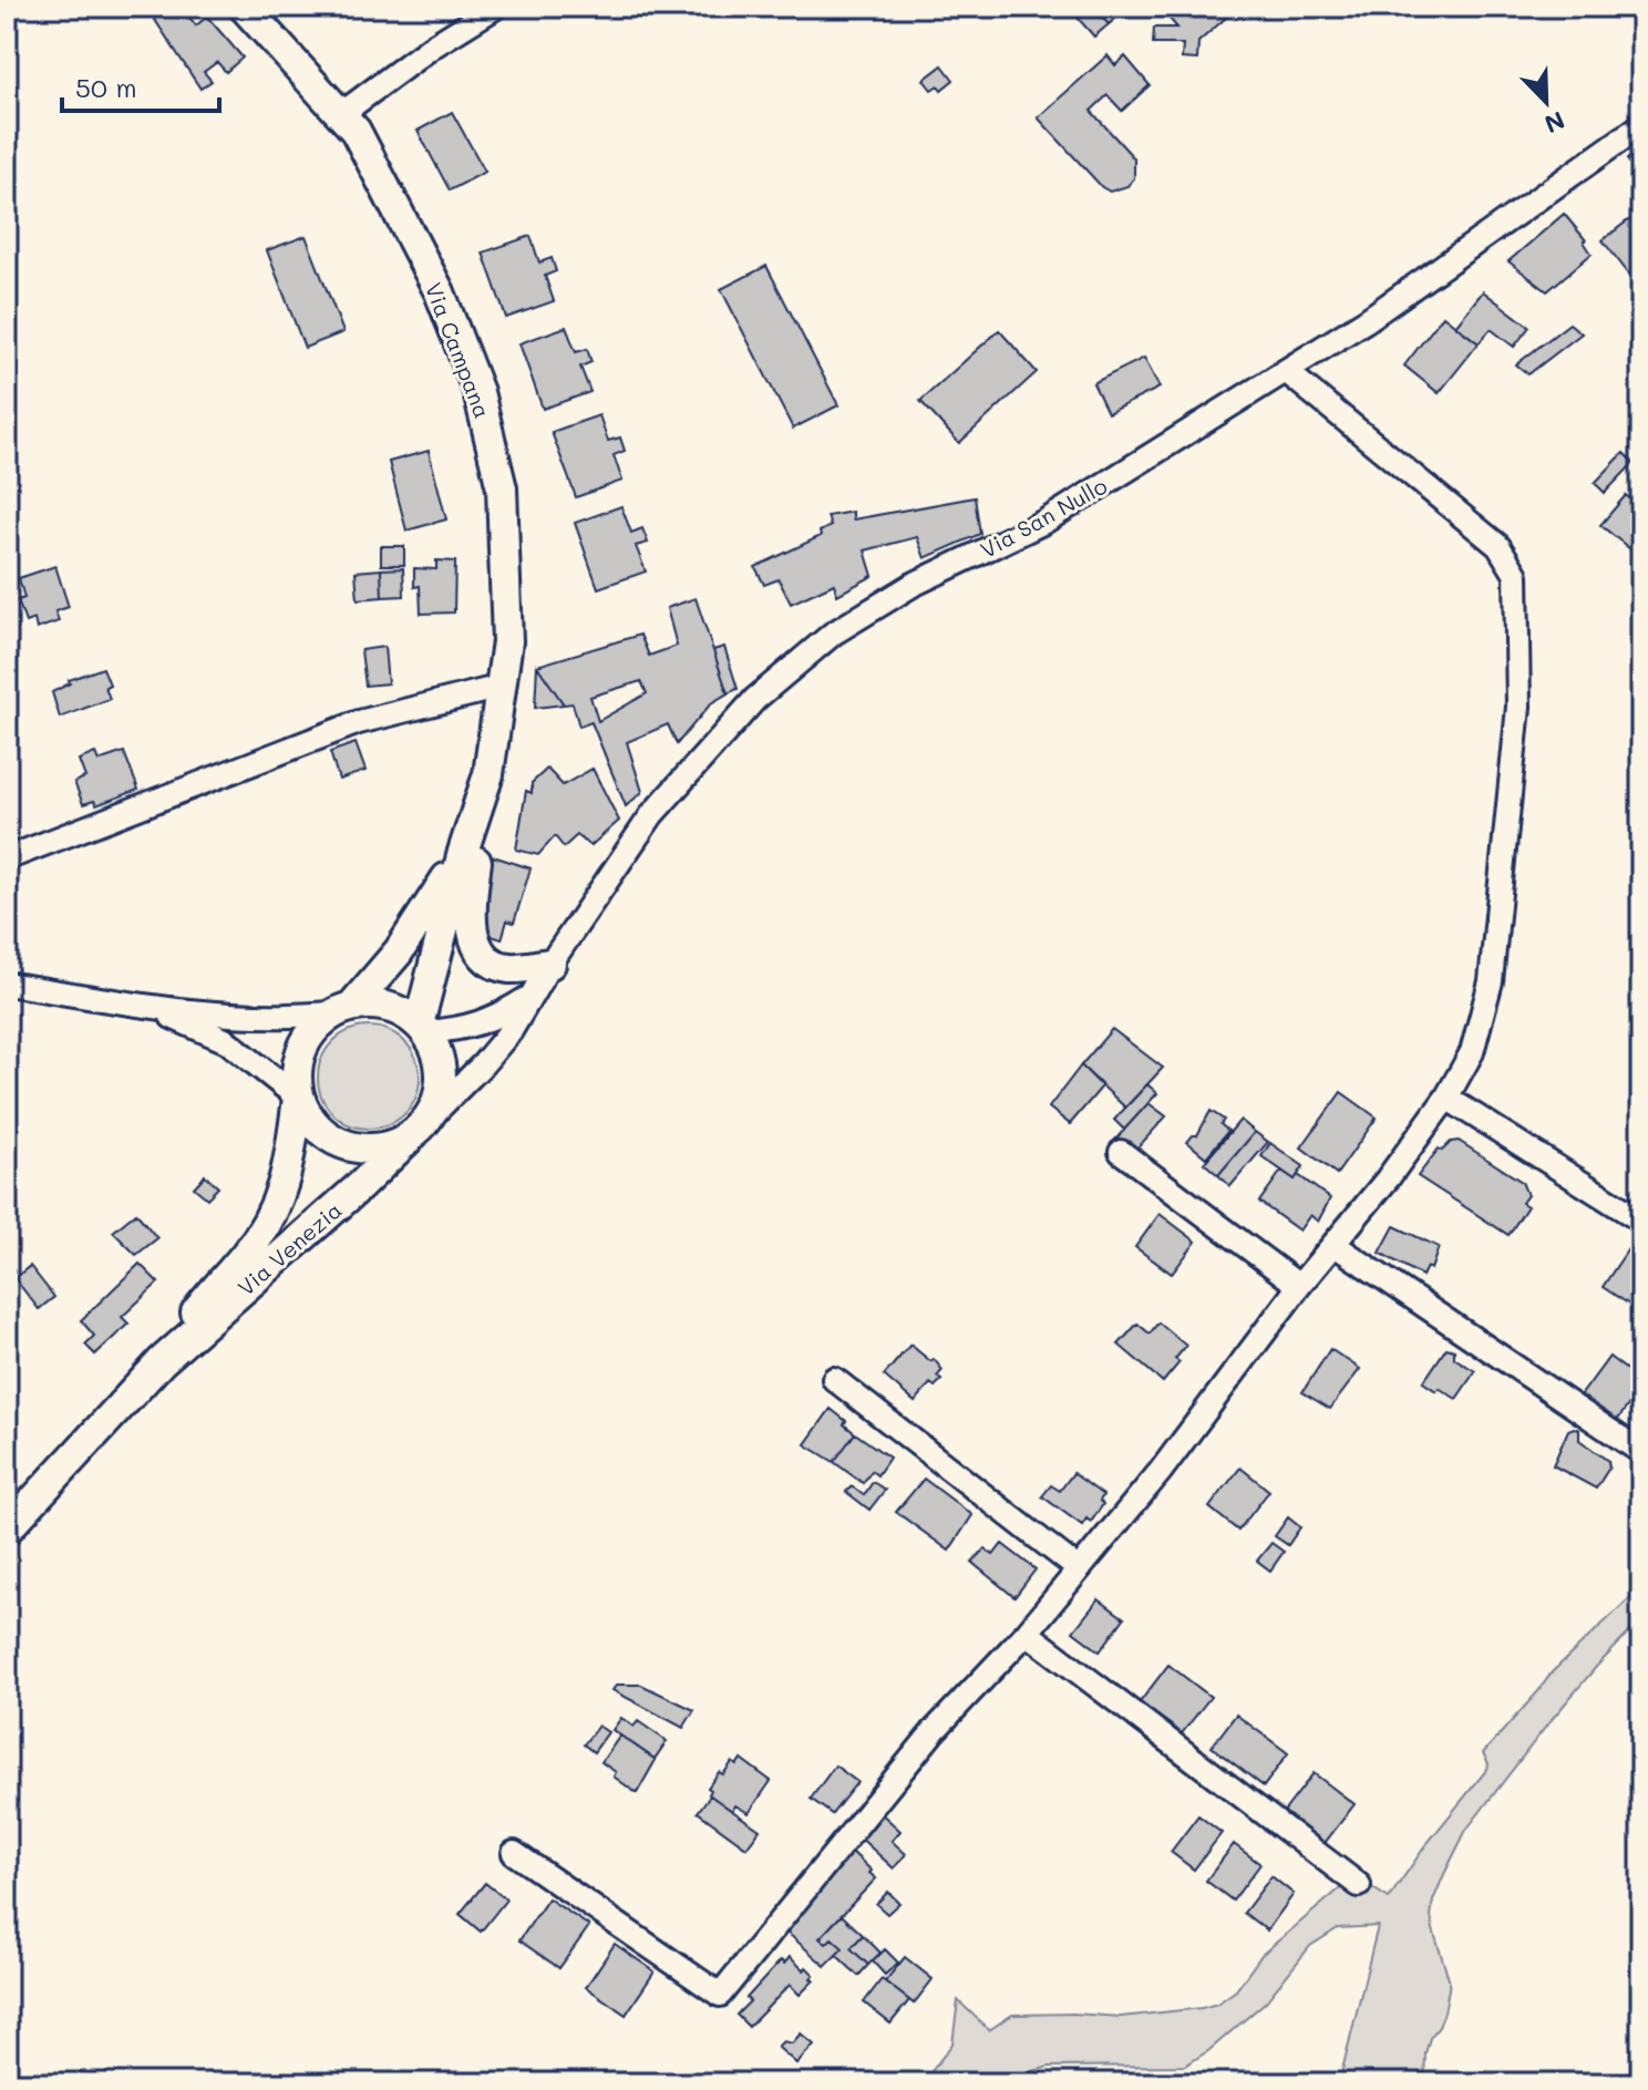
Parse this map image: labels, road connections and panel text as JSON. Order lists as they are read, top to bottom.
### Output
{
  "streets": {
    "main road": ["Via Campana", "Via Venezia"],
    "street": ["Via San Nullo"]
  },
  "crossings": [
    ["Via Campana", "Via San Nullo"],
    ["Via Campana", "Via Venezia"],
    ["Via San Nullo", "Via Venezia"]
  ],
  "scale_bar": "50 m",
  "north": "bottom right"
}
